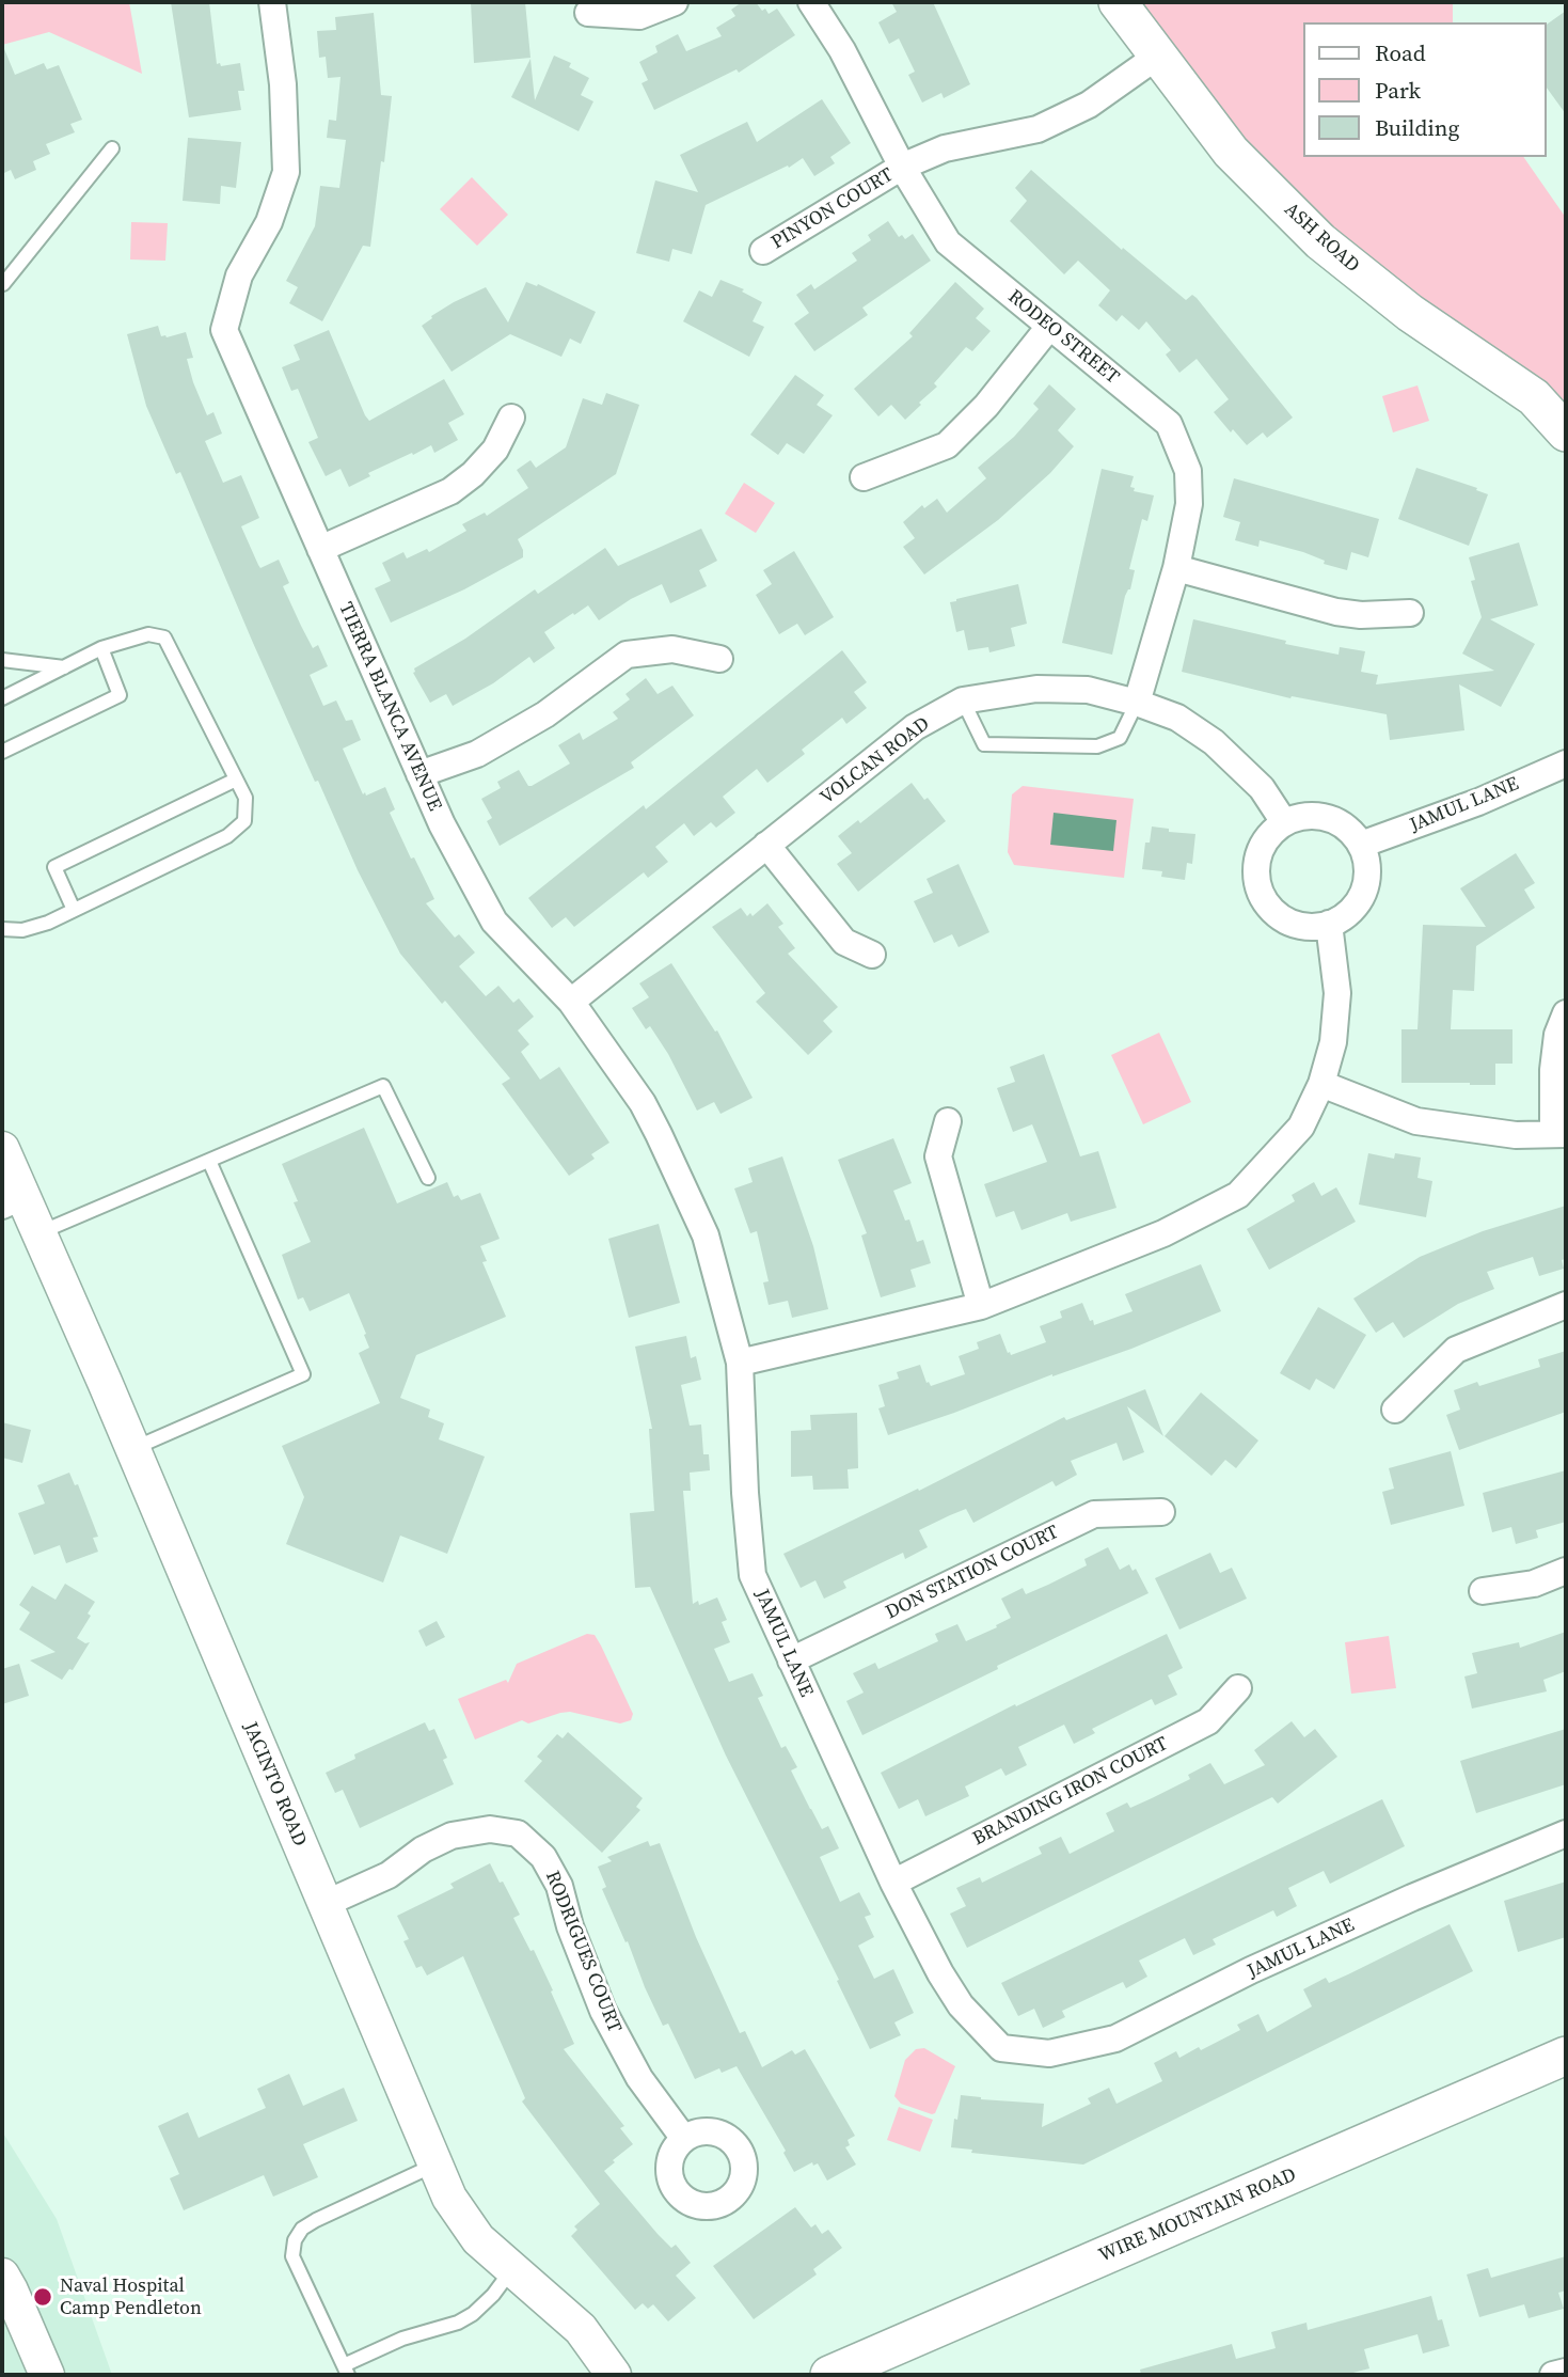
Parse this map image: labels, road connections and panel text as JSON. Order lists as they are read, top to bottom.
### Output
{
  "streets": {
    "main road": ["ASH ROAD", "WIRE MOUNTAIN ROAD"],
    "street": [
      "PINYON COURT",
      "RODEO STREET",
      "TIERRA BLANCA AVENUE",
      "VOLCAN ROAD",
      "JAMUL LANE",
      "DON STATION COURT",
      "JACINTO ROAD",
      "BRANDING IRON COURT",
      "RODRIGUES COURT"
    ]
  },
  "crossings": [
    ["PINYON COURT", "ASH ROAD"],
    ["PINYON COURT", "RODEO STREET"],
    ["RODEO STREET", "VOLCAN ROAD"],
    ["TIERRA BLANCA AVENUE", "VOLCAN ROAD"],
    ["TIERRA BLANCA AVENUE", "JAMUL LANE"],
    ["VOLCAN ROAD", "JAMUL LANE"],
    ["JAMUL LANE", "DON STATION COURT"],
    ["JAMUL LANE", "BRANDING IRON COURT"],
    ["JACINTO ROAD", "RODRIGUES COURT"]
  ],
  "places": ["Naval Hospital Camp Pendleton"],
  "legend": ["Road", "Park", "Building"]
}
